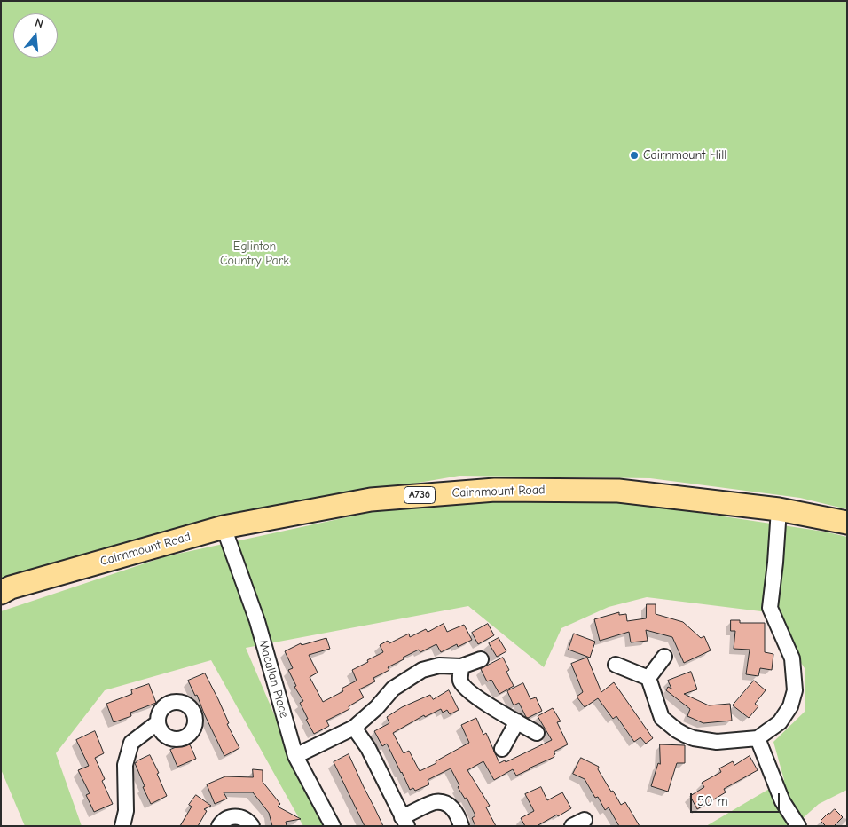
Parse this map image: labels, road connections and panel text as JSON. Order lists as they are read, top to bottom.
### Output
{
  "streets": {
    "main road": ["Cairnmount Road", "A736"],
    "street": ["Macallan Place"]
  },
  "crossings": [
    ["Cairnmount Road", "Macallan Place"]
  ],
  "parks": ["Eglinton Country Park"],
  "places": ["Cairnmount Hill"],
  "scale_bar": "50 m",
  "north": "top"
}
